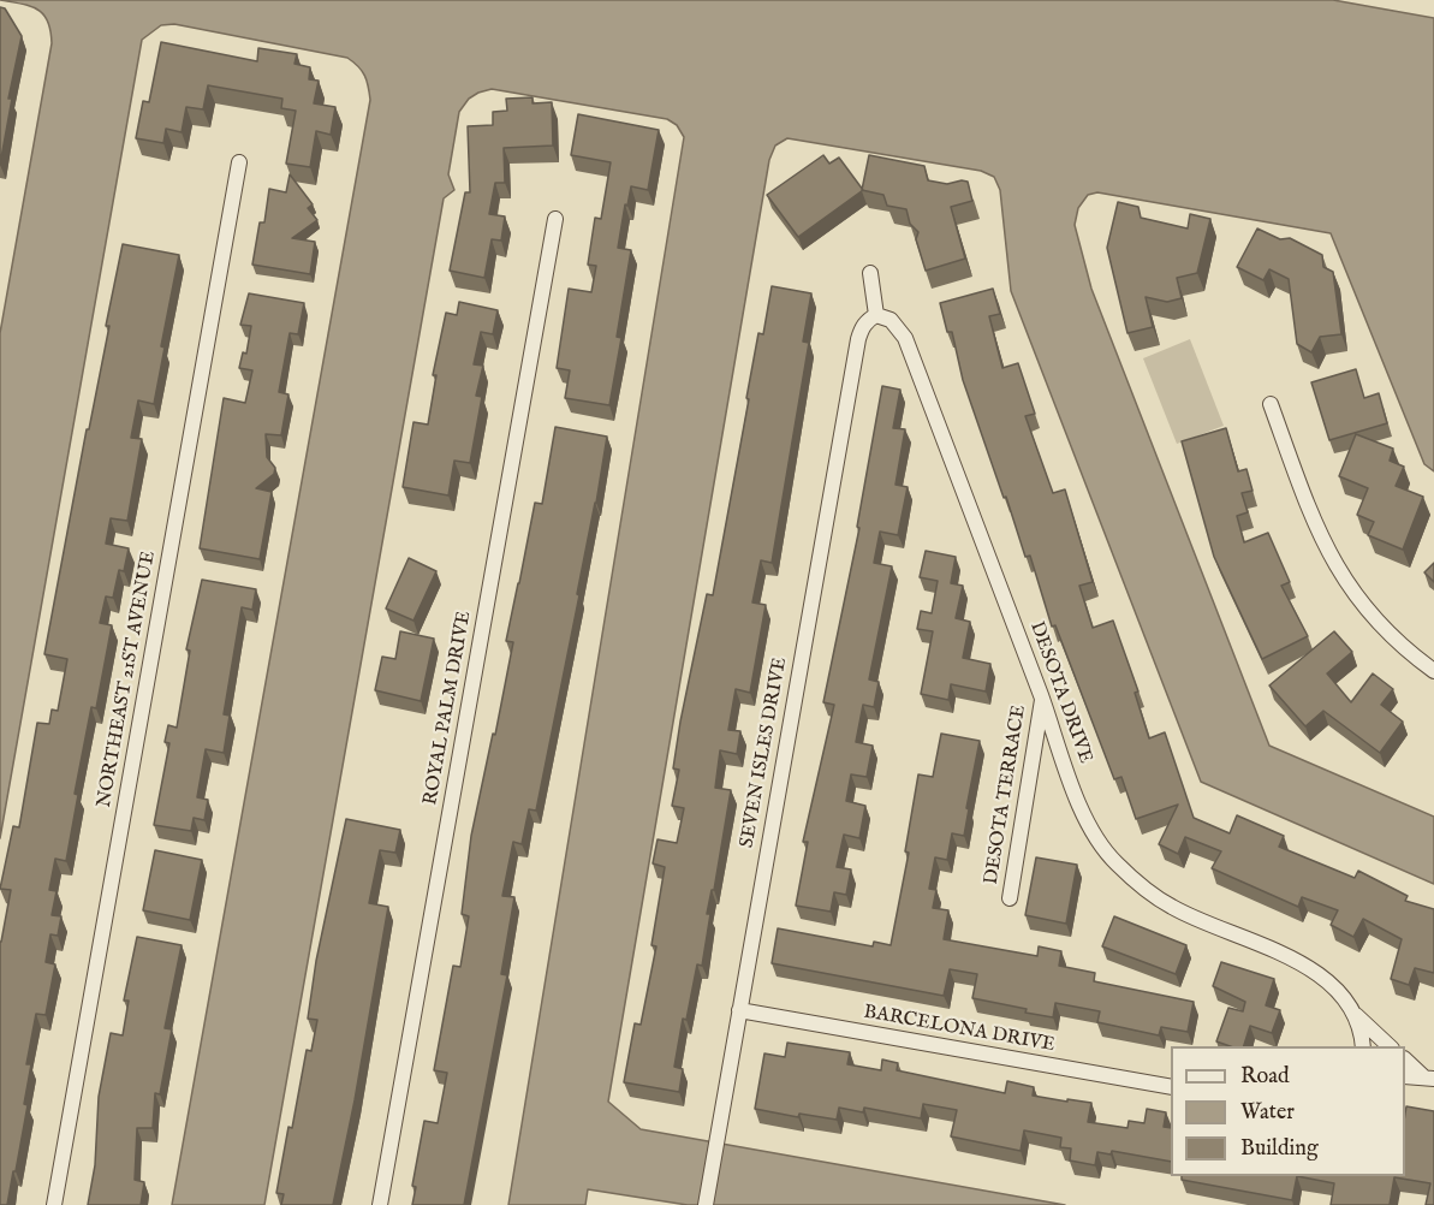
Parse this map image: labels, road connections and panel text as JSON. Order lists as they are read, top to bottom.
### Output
{
  "streets": {
    "street": [
      "NORTHEAST 21ST AVENUE",
      "DESOTA DRIVE",
      "ROYAL PALM DRIVE",
      "SEVEN ISLES DRIVE",
      "DESOTA TERRACE",
      "BARCELONA DRIVE"
    ]
  },
  "crossings": [
    ["DESOTA DRIVE", "SEVEN ISLES DRIVE"],
    ["DESOTA DRIVE", "DESOTA TERRACE"],
    ["SEVEN ISLES DRIVE", "BARCELONA DRIVE"]
  ],
  "legend": ["Road", "Water", "Building"]
}
